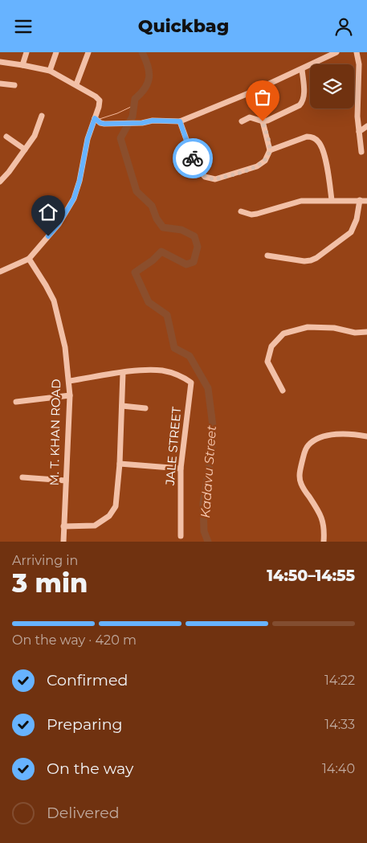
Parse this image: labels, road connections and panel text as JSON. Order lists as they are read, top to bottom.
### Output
{
  "streets": {
    "street": ["M. T. KHAN ROAD", "JALE STREET"]
  },
  "water": ["Kadavu Street"],
  "page": {
    "header": "Quickbag",
    "heading": ["3 min", "Arriving in", "14:50–14:55"],
    "bar": "On the way · 420 m",
    "list": [
      ["Confirmed", "14:22"],
      ["Preparing", "14:33"],
      ["On the way", "14:40"],
      "Delivered"
    ]
  }
}
